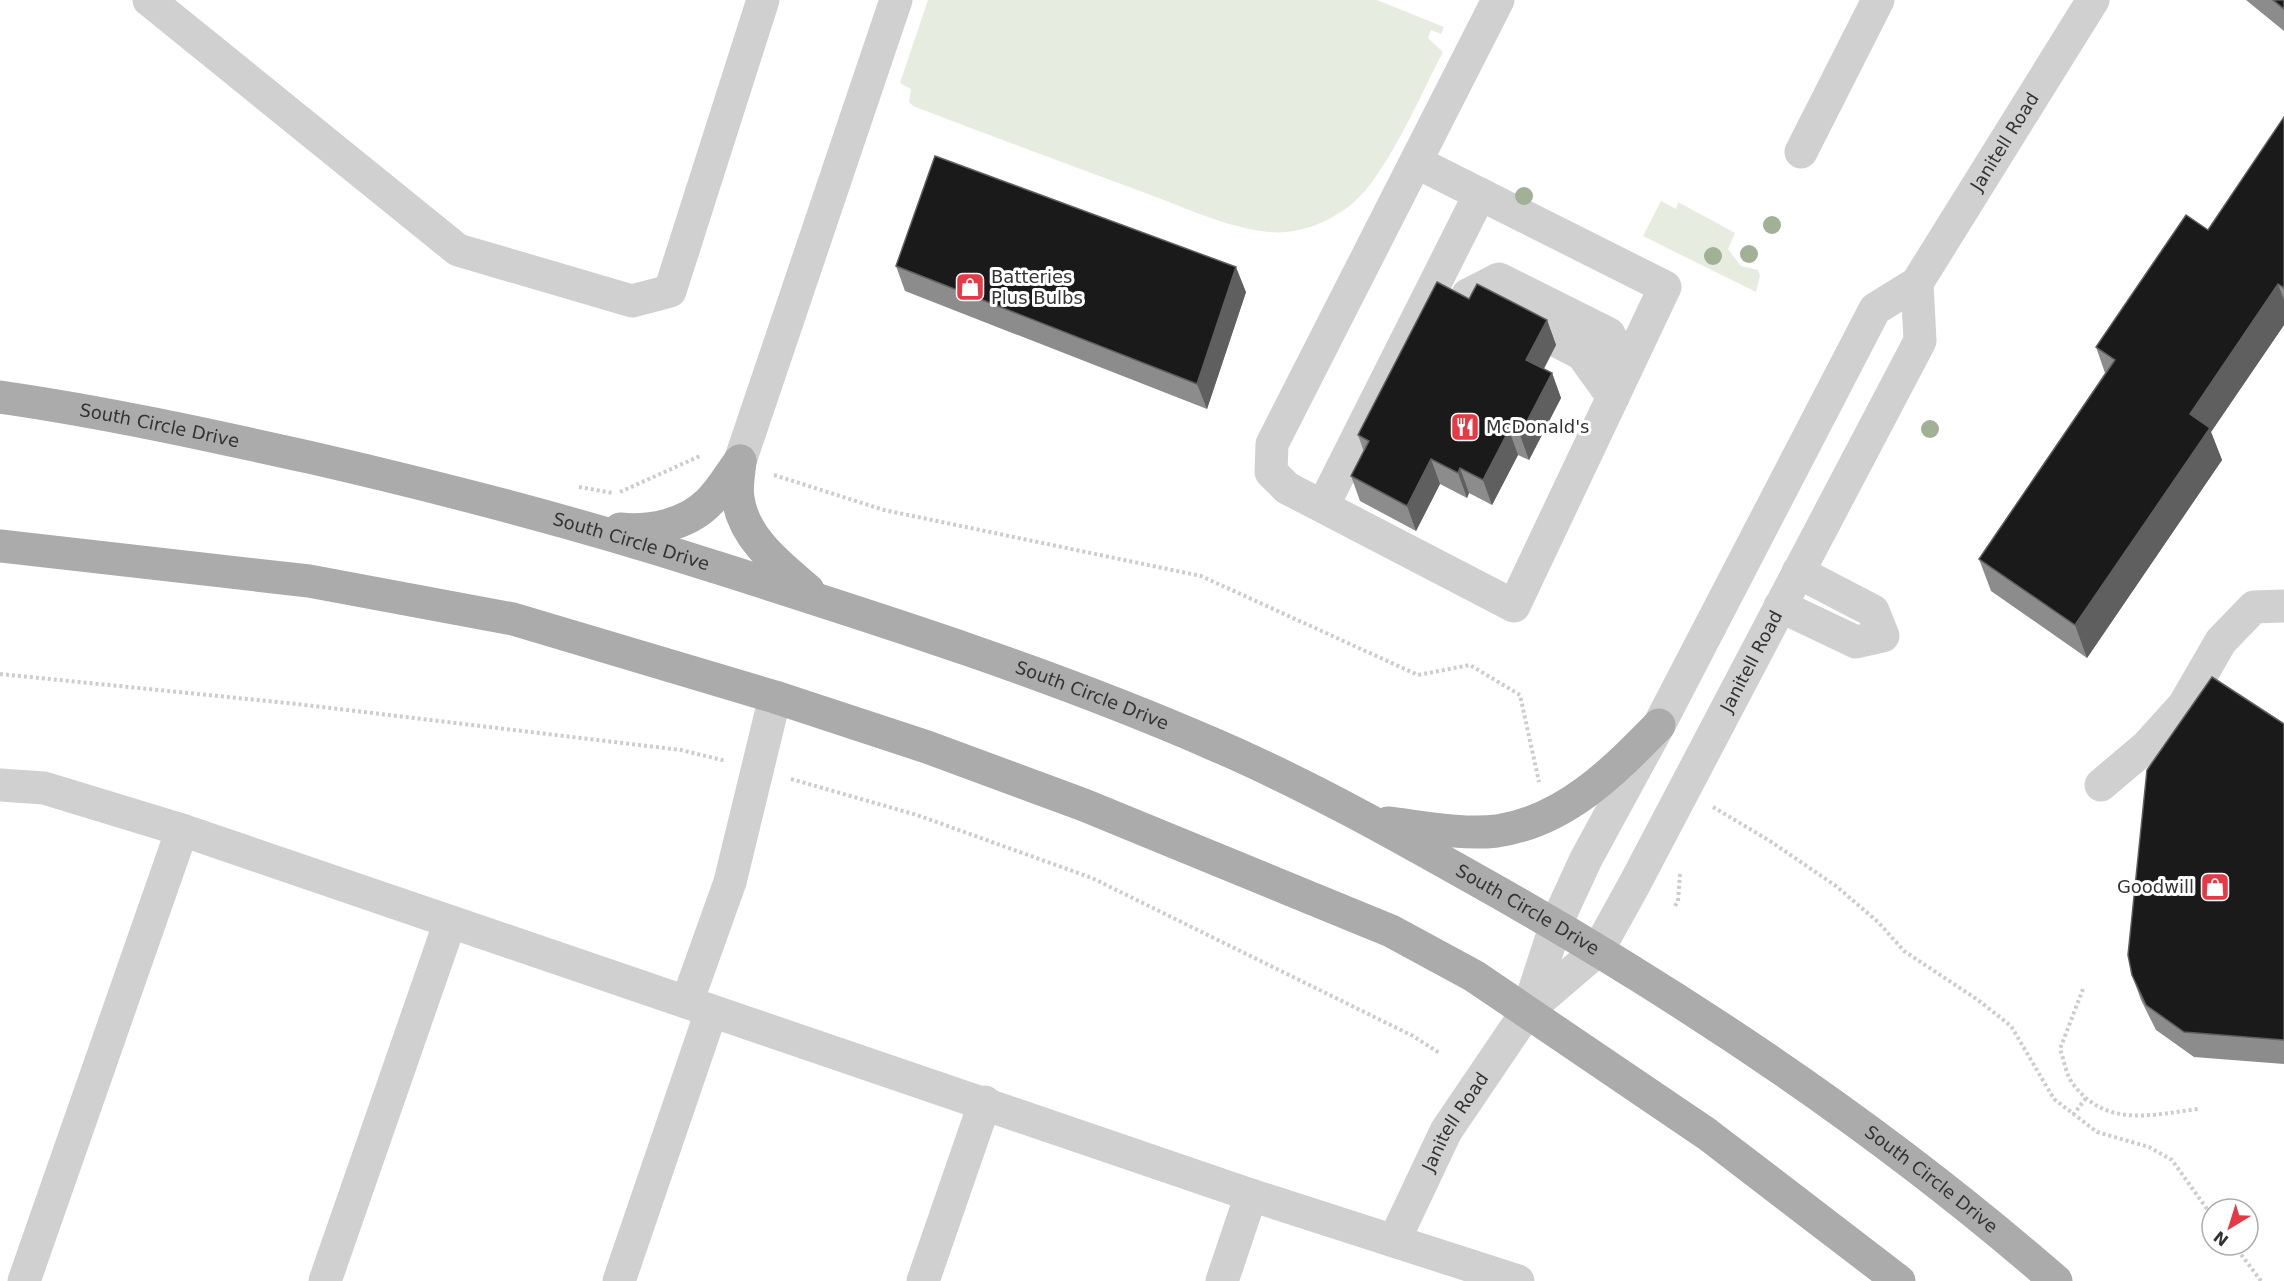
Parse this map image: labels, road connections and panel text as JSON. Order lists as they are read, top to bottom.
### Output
{
  "streets": {
    "main road": ["South Circle Drive"],
    "street": ["Janitell Road"]
  },
  "crossings": [
    ["Janitell Road", "South Circle Drive"]
  ],
  "places": {
    "shop": ["Batteries Plus Bulbs", "Goodwill"],
    "restaurant": ["McDonald's"]
  },
  "north": "bottom left"
}
